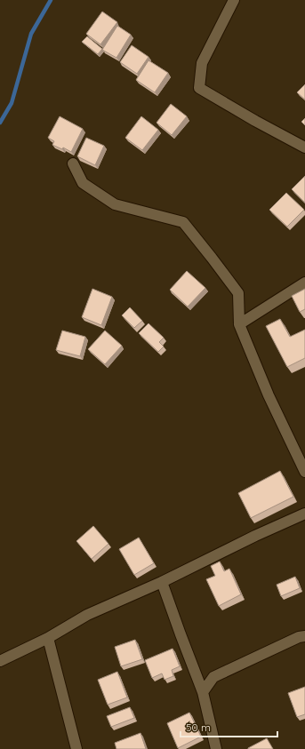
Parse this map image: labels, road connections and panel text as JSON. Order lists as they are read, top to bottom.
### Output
{
  "scale_bar": "50 m"
}
